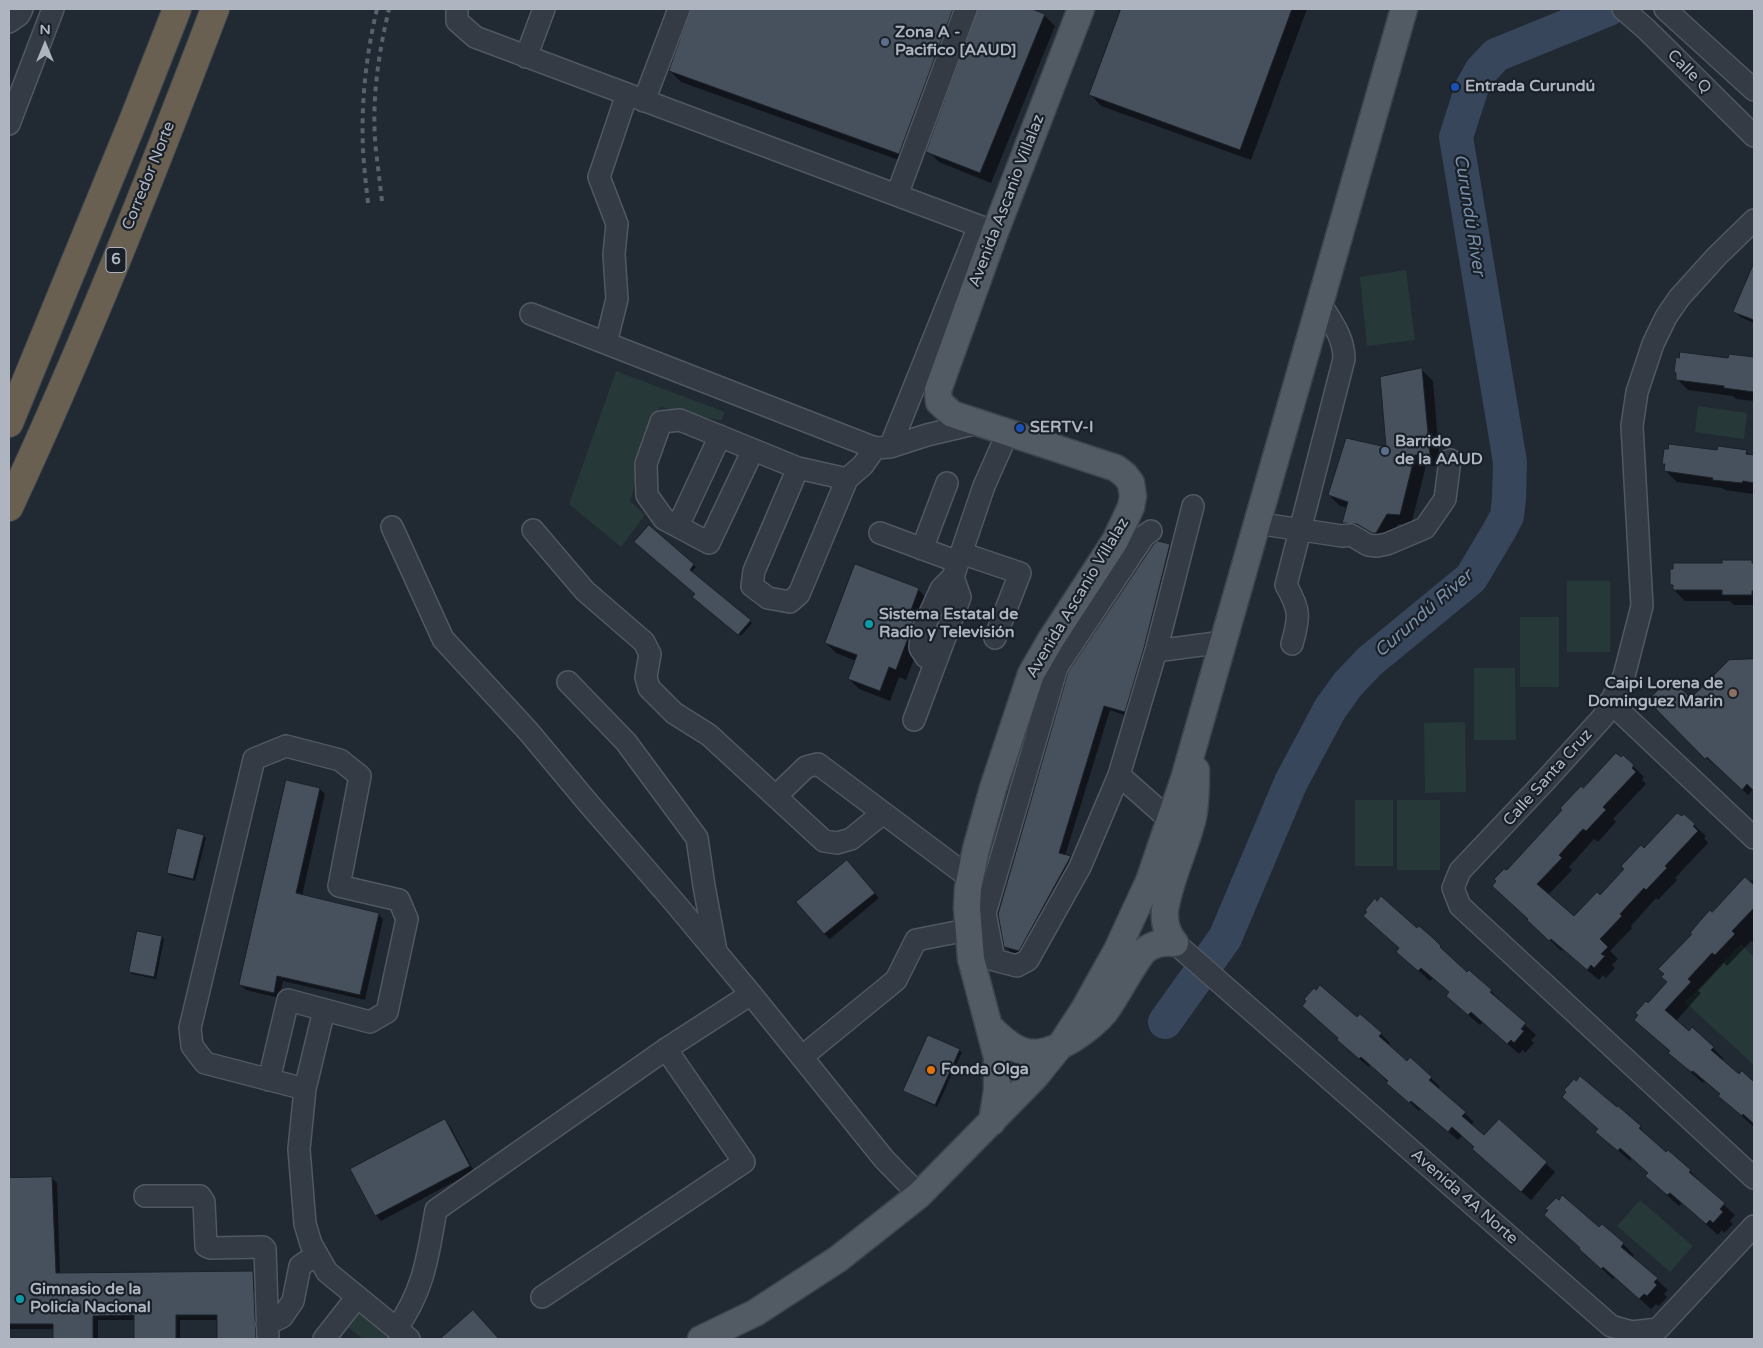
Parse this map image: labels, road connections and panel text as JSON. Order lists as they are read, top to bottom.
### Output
{
  "streets": {
    "highway": ["Corredor Norte", "6"],
    "main road": ["Avenida Ascanio Villalaz"],
    "street": ["Calle Q", "Calle Santa Cruz", "Avenida 4A Norte"]
  },
  "water": ["Curundú River"],
  "places": [
    "Zona A - Pacìfico [AAUD]",
    "Entrada Curundú",
    "SERTV-I",
    "Barrido de la AAUD",
    "Sistema Estatal de Radio y Televisión",
    "Caipi Lorena de Dominguez Marin",
    "Fonda Olga",
    "Gimnasio de la Policía Nacional"
  ],
  "north": "top"
}
